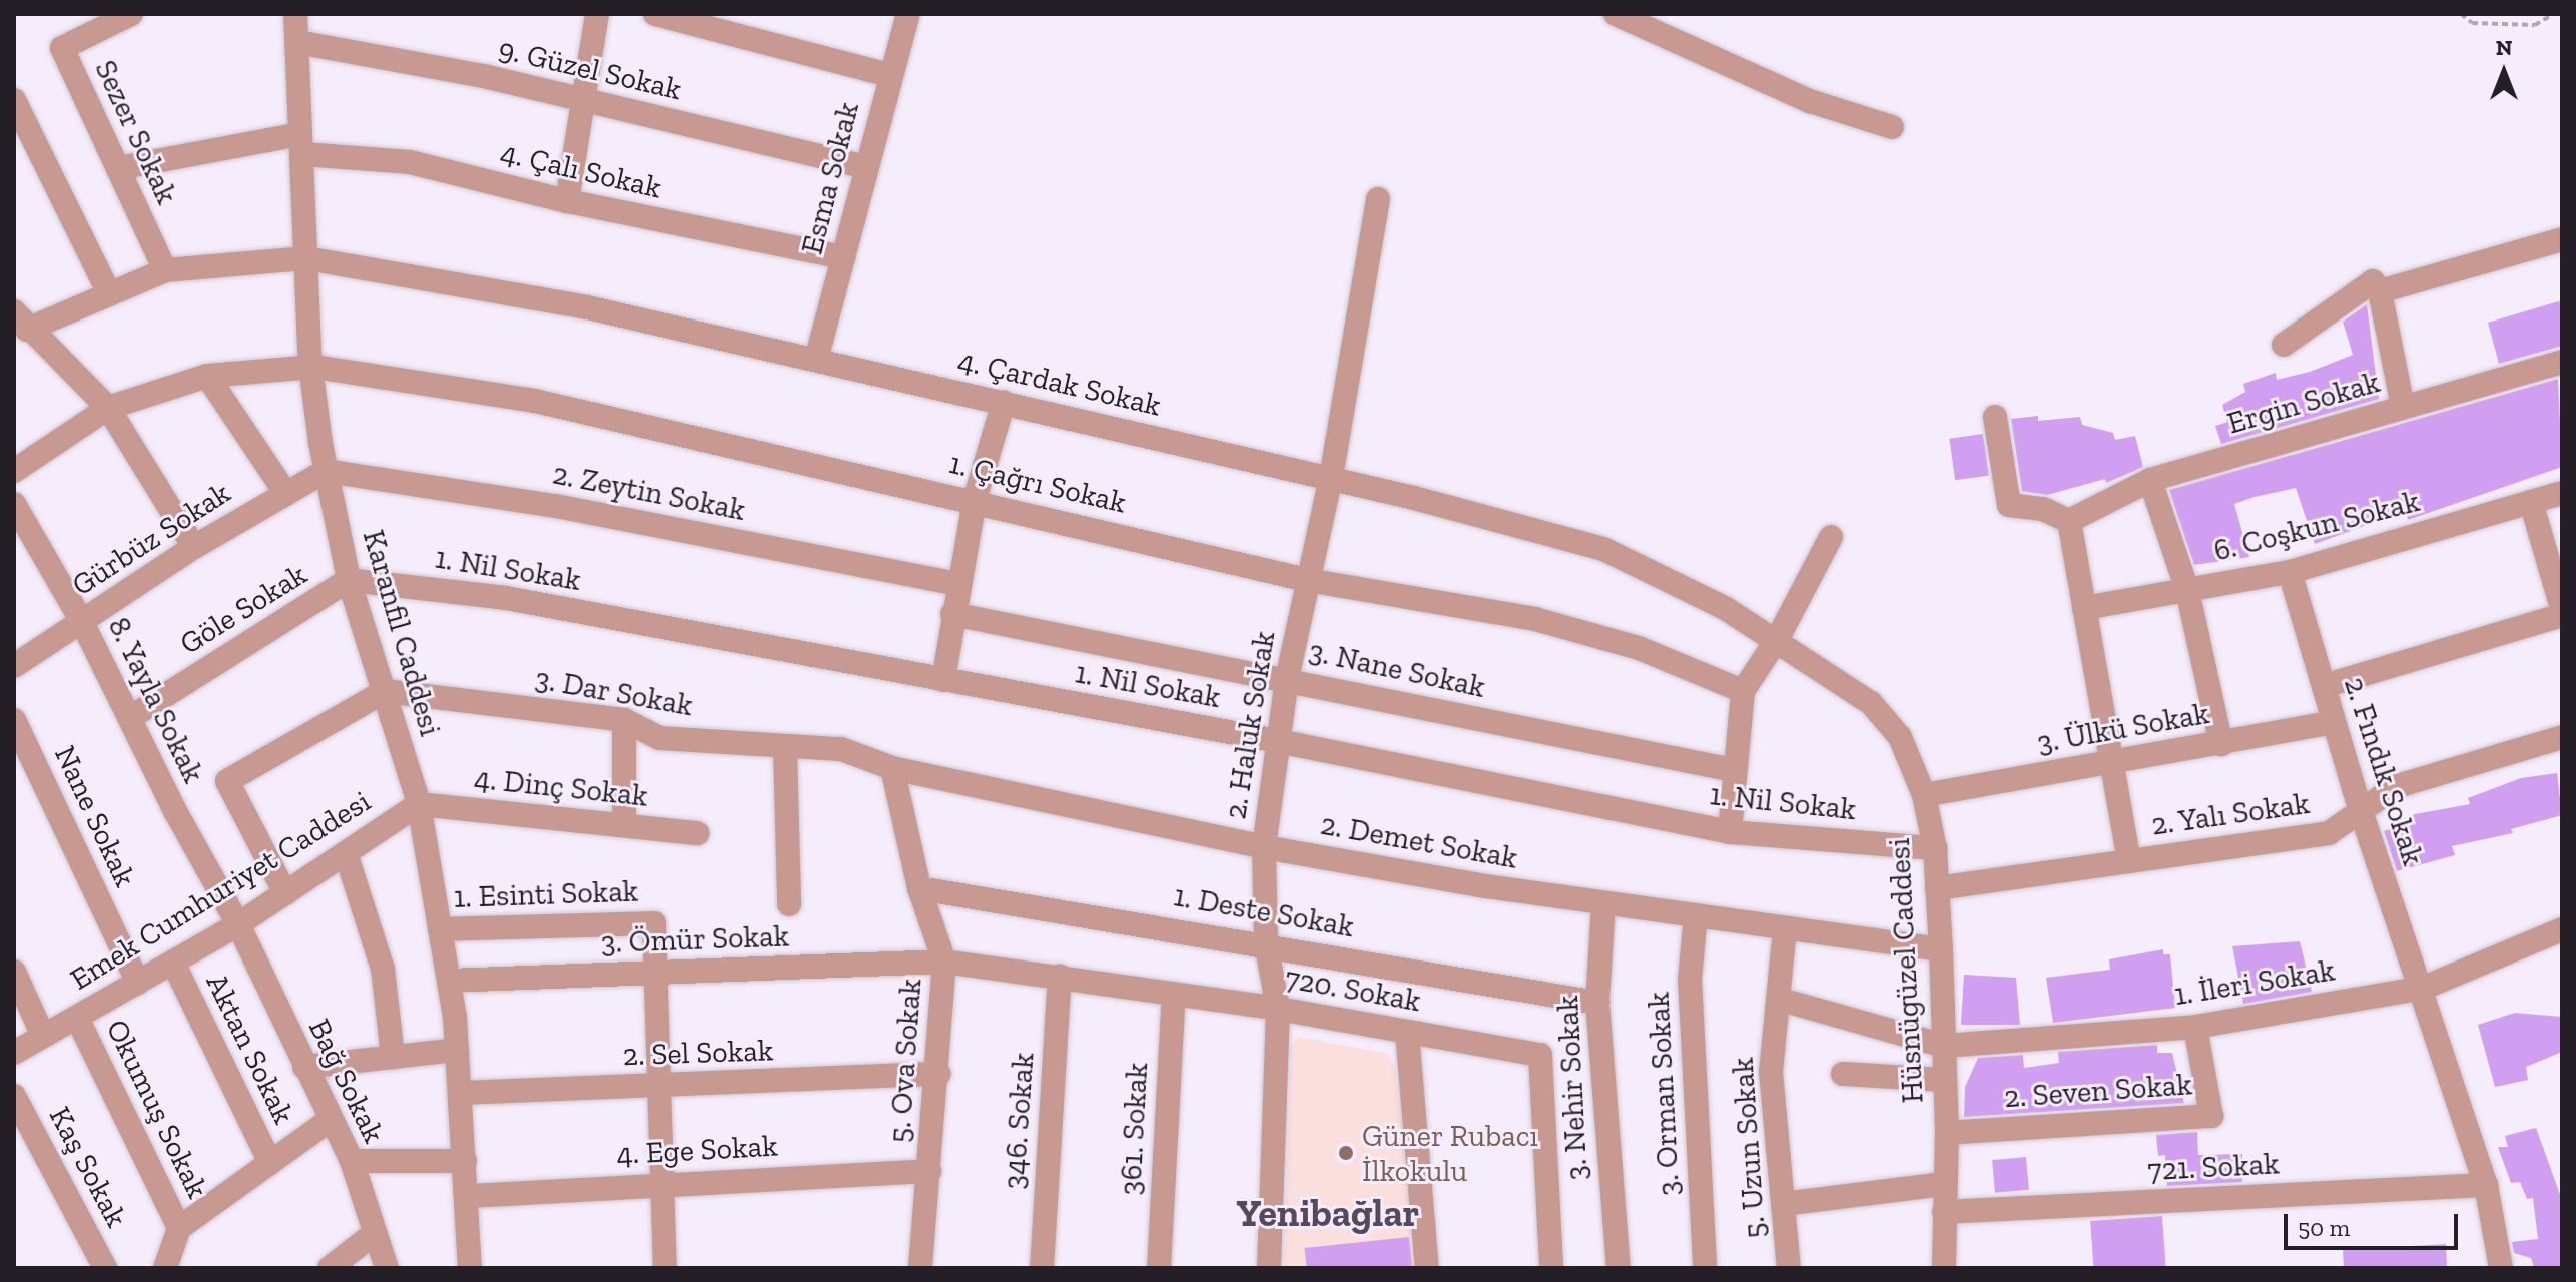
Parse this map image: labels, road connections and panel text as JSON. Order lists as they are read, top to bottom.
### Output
{
  "streets": {
    "street": [
      "9. Güzel Sokak",
      "Sezer Sokak",
      "4. Çalı Sokak",
      "Esma Sokak",
      "4. Çardak Sokak",
      "Ergin Sokak",
      "1. Çağrı Sokak",
      "2. Zeytin Sokak",
      "6. Coşkun Sokak",
      "Gürbüz Sokak",
      "1. Nil Sokak",
      "Göle Sokak",
      "Karanfil Caddesi",
      "3. Nane Sokak",
      "3. Dar Sokak",
      "8. Yayla Sokak",
      "2. Haluk Sokak",
      "3. Ülkü Sokak",
      "2. Fındık Sokak",
      "4. Dinç Sokak",
      "2. Yalı Sokak",
      "Nane Sokak",
      "2. Demet Sokak",
      "Emek Cumhuriyet Caddesi",
      "1. Esinti Sokak",
      "1. Deste Sokak",
      "3. Ömür Sokak",
      "Hüsnügüzel Caddesi",
      "1. İleri Sokak",
      "720. Sokak",
      "Aktan Sokak",
      "2. Sel Sokak",
      "5. Ova Sokak",
      "Bağ Sokak",
      "3. Nehir Sokak",
      "2. Seven Sokak",
      "3. Orman Sokak",
      "Okumuş Sokak",
      "346. Sokak",
      "361. Sokak",
      "5. Uzun Sokak",
      "4. Ege Sokak",
      "Kaş Sokak",
      "721. Sokak"
    ]
  },
  "crossings": [
    ["9. Güzel Sokak", "Esma Sokak"],
    ["9. Güzel Sokak", "Karanfil Caddesi"],
    ["Sezer Sokak", "4. Çalı Sokak"],
    ["Sezer Sokak", "4. Çardak Sokak"],
    ["4. Çalı Sokak", "Esma Sokak"],
    ["4. Çalı Sokak", "Karanfil Caddesi"],
    ["Esma Sokak", "4. Çardak Sokak"],
    ["4. Çardak Sokak", "Karanfil Caddesi"],
    ["4. Çardak Sokak", "2. Haluk Sokak"],
    ["4. Çardak Sokak", "Hüsnügüzel Caddesi"],
    ["1. Çağrı Sokak", "Karanfil Caddesi"],
    ["1. Çağrı Sokak", "2. Haluk Sokak"],
    ["2. Zeytin Sokak", "Gürbüz Sokak"],
    ["2. Zeytin Sokak", "Karanfil Caddesi"],
    ["6. Coşkun Sokak", "2. Fındık Sokak"],
    ["Gürbüz Sokak", "Karanfil Caddesi"],
    ["Gürbüz Sokak", "8. Yayla Sokak"],
    ["1. Nil Sokak", "Göle Sokak"],
    ["1. Nil Sokak", "Karanfil Caddesi"],
    ["1. Nil Sokak", "2. Haluk Sokak"],
    ["1. Nil Sokak", "Hüsnügüzel Caddesi"],
    ["Göle Sokak", "Karanfil Caddesi"],
    ["Göle Sokak", "8. Yayla Sokak"],
    ["Karanfil Caddesi", "3. Dar Sokak"],
    ["Karanfil Caddesi", "4. Dinç Sokak"],
    ["Karanfil Caddesi", "Emek Cumhuriyet Caddesi"],
    ["Karanfil Caddesi", "1. Esinti Sokak"],
    ["Karanfil Caddesi", "3. Ömür Sokak"],
    ["Karanfil Caddesi", "2. Sel Sokak"],
    ["Karanfil Caddesi", "4. Ege Sokak"],
    ["3. Nane Sokak", "2. Haluk Sokak"],
    ["3. Dar Sokak", "2. Demet Sokak"],
    ["3. Dar Sokak", "5. Ova Sokak"],
    ["8. Yayla Sokak", "Emek Cumhuriyet Caddesi"],
    ["8. Yayla Sokak", "Bağ Sokak"],
    ["2. Haluk Sokak", "2. Demet Sokak"],
    ["2. Haluk Sokak", "1. Deste Sokak"],
    ["2. Haluk Sokak", "720. Sokak"],
    ["3. Ülkü Sokak", "2. Fındık Sokak"],
    ["3. Ülkü Sokak", "Hüsnügüzel Caddesi"],
    ["2. Fındık Sokak", "2. Yalı Sokak"],
    ["2. Fındık Sokak", "1. İleri Sokak"],
    ["2. Fındık Sokak", "721. Sokak"],
    ["4. Dinç Sokak", "Emek Cumhuriyet Caddesi"],
    ["2. Yalı Sokak", "Hüsnügüzel Caddesi"],
    ["Nane Sokak", "Emek Cumhuriyet Caddesi"],
    ["2. Demet Sokak", "Hüsnügüzel Caddesi"],
    ["2. Demet Sokak", "5. Ova Sokak"],
    ["2. Demet Sokak", "3. Nehir Sokak"],
    ["2. Demet Sokak", "3. Orman Sokak"],
    ["2. Demet Sokak", "5. Uzun Sokak"],
    ["Emek Cumhuriyet Caddesi", "Aktan Sokak"],
    ["Emek Cumhuriyet Caddesi", "Bağ Sokak"],
    ["Emek Cumhuriyet Caddesi", "Okumuş Sokak"],
    ["1. Esinti Sokak", "3. Ömür Sokak"],
    ["1. Deste Sokak", "5. Ova Sokak"],
    ["1. Deste Sokak", "3. Nehir Sokak"],
    ["3. Ömür Sokak", "720. Sokak"],
    ["3. Ömür Sokak", "5. Ova Sokak"],
    ["Hüsnügüzel Caddesi", "1. İleri Sokak"],
    ["Hüsnügüzel Caddesi", "2. Seven Sokak"],
    ["Hüsnügüzel Caddesi", "721. Sokak"],
    ["1. İleri Sokak", "2. Seven Sokak"],
    ["720. Sokak", "5. Ova Sokak"],
    ["720. Sokak", "346. Sokak"],
    ["720. Sokak", "361. Sokak"],
    ["2. Sel Sokak", "5. Ova Sokak"],
    ["5. Ova Sokak", "4. Ege Sokak"]
  ],
  "districts": ["Yenibağlar"],
  "places": ["Güner Rubacı İlkokulu"],
  "scale_bar": "50 m",
  "north": "top"
}
